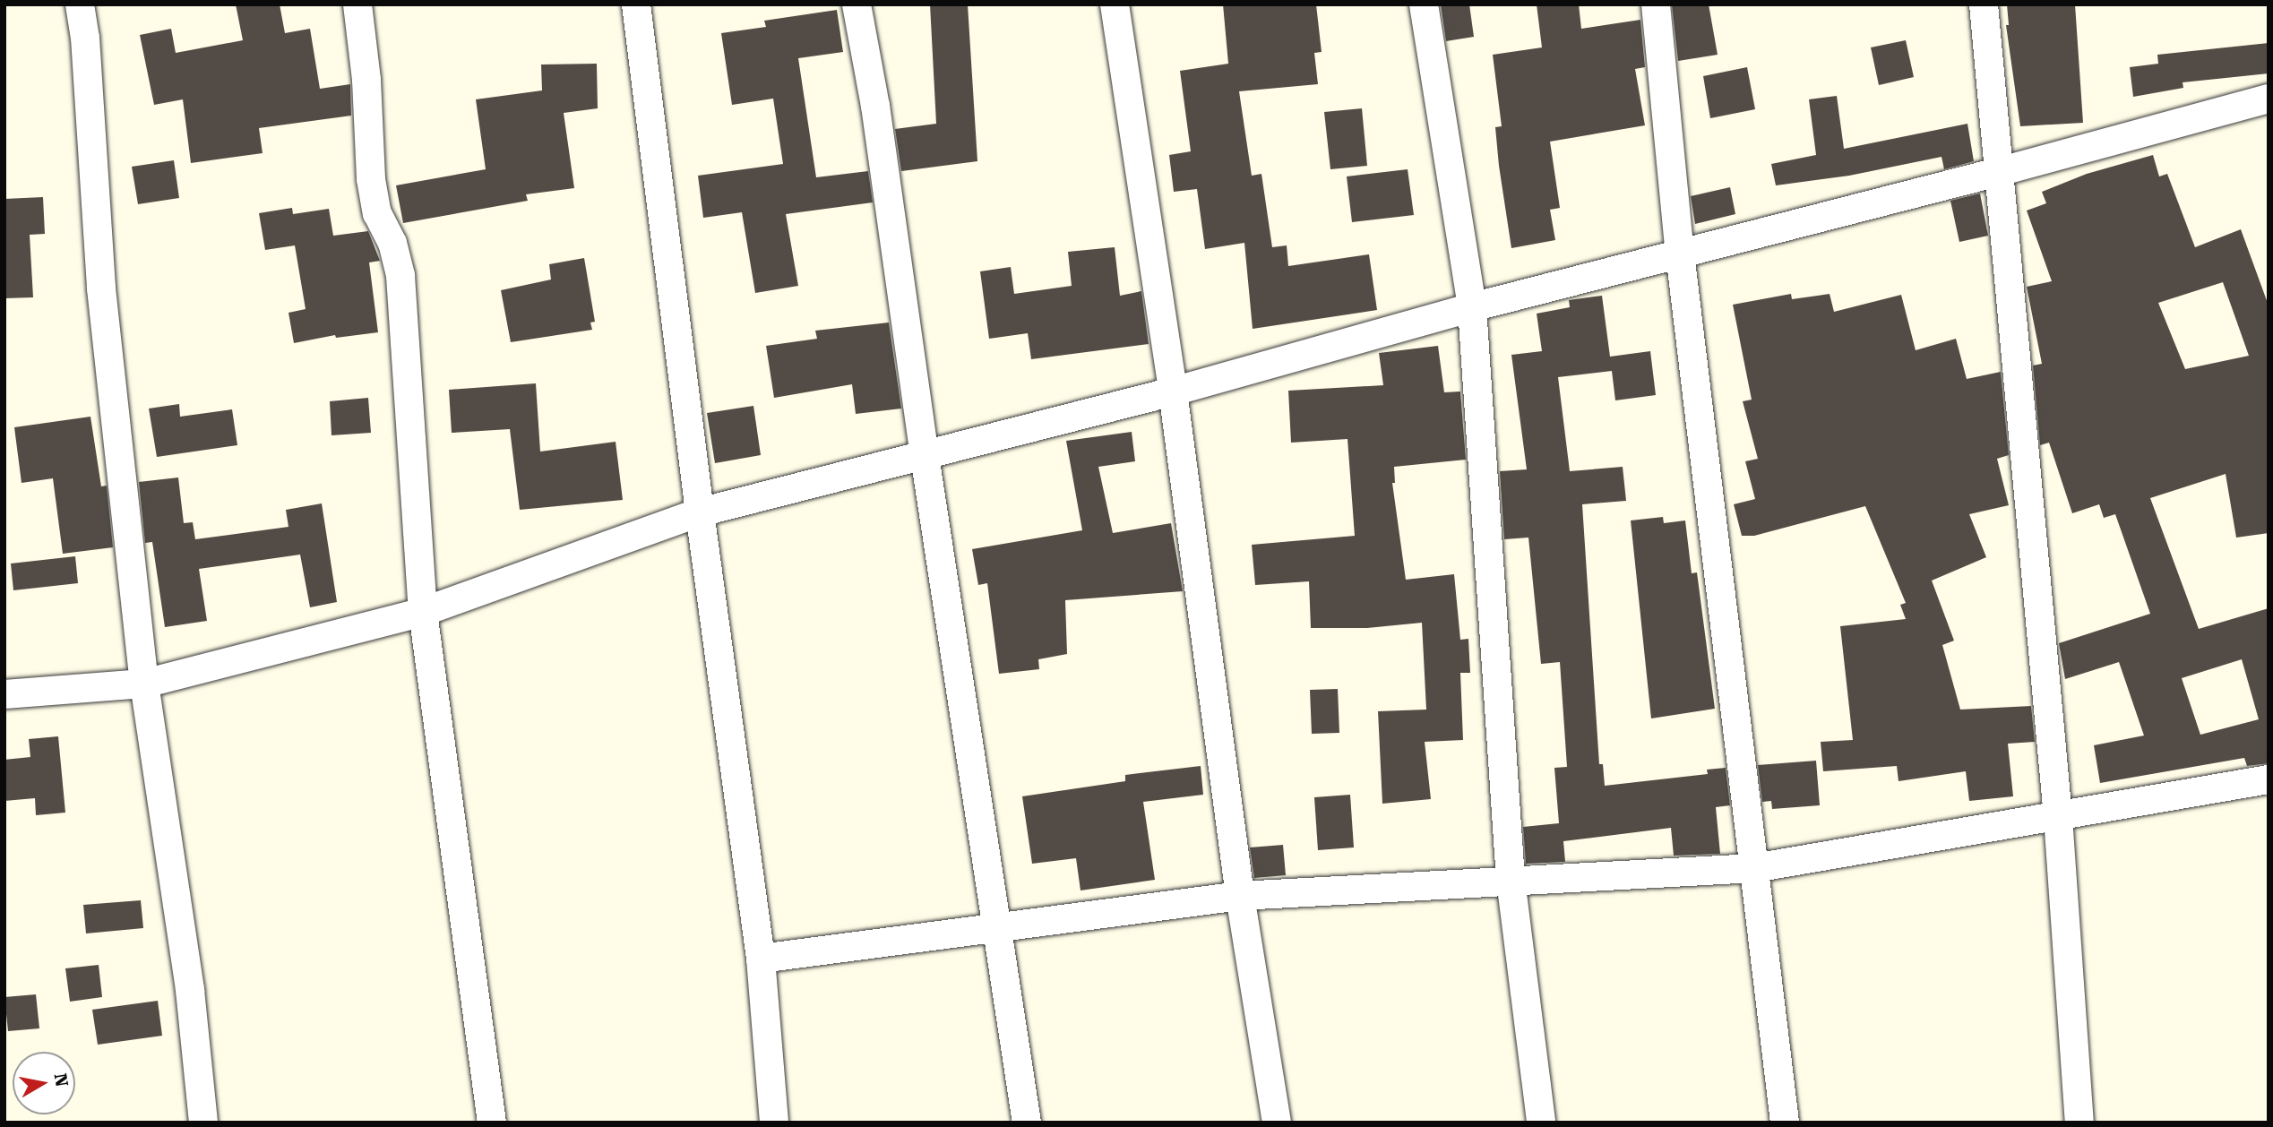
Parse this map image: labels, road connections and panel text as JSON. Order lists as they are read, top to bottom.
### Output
{
  "north": "right"
}
